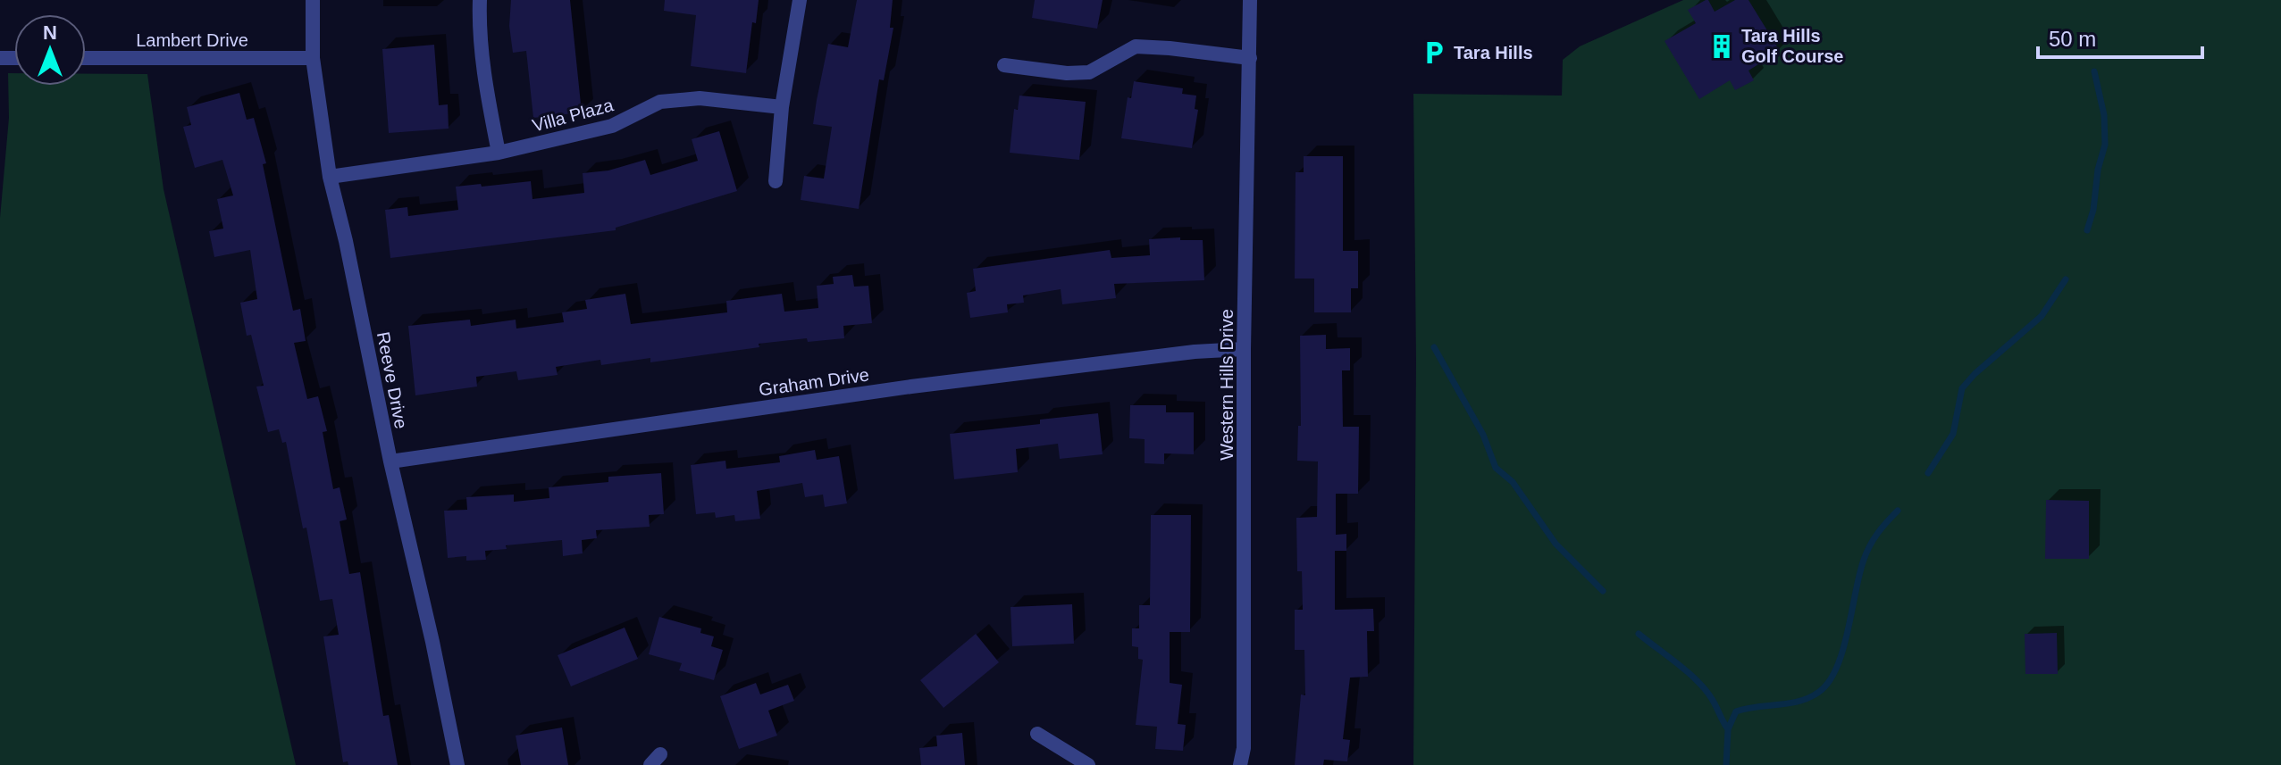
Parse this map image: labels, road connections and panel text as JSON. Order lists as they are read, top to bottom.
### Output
{
  "streets": {
    "street": [
      "Lambert Drive",
      "Villa Plaza",
      "Reeve Drive",
      "Graham Drive",
      "Western Hills Drive"
    ]
  },
  "crossings": [
    ["Lambert Drive", "Reeve Drive"],
    ["Villa Plaza", "Reeve Drive"],
    ["Reeve Drive", "Graham Drive"],
    ["Graham Drive", "Western Hills Drive"]
  ],
  "places": {
    "building": ["Tara Hills Golf Course"],
    "parking": ["Tara Hills"]
  },
  "scale_bar": "50 m",
  "north": "top"
}
